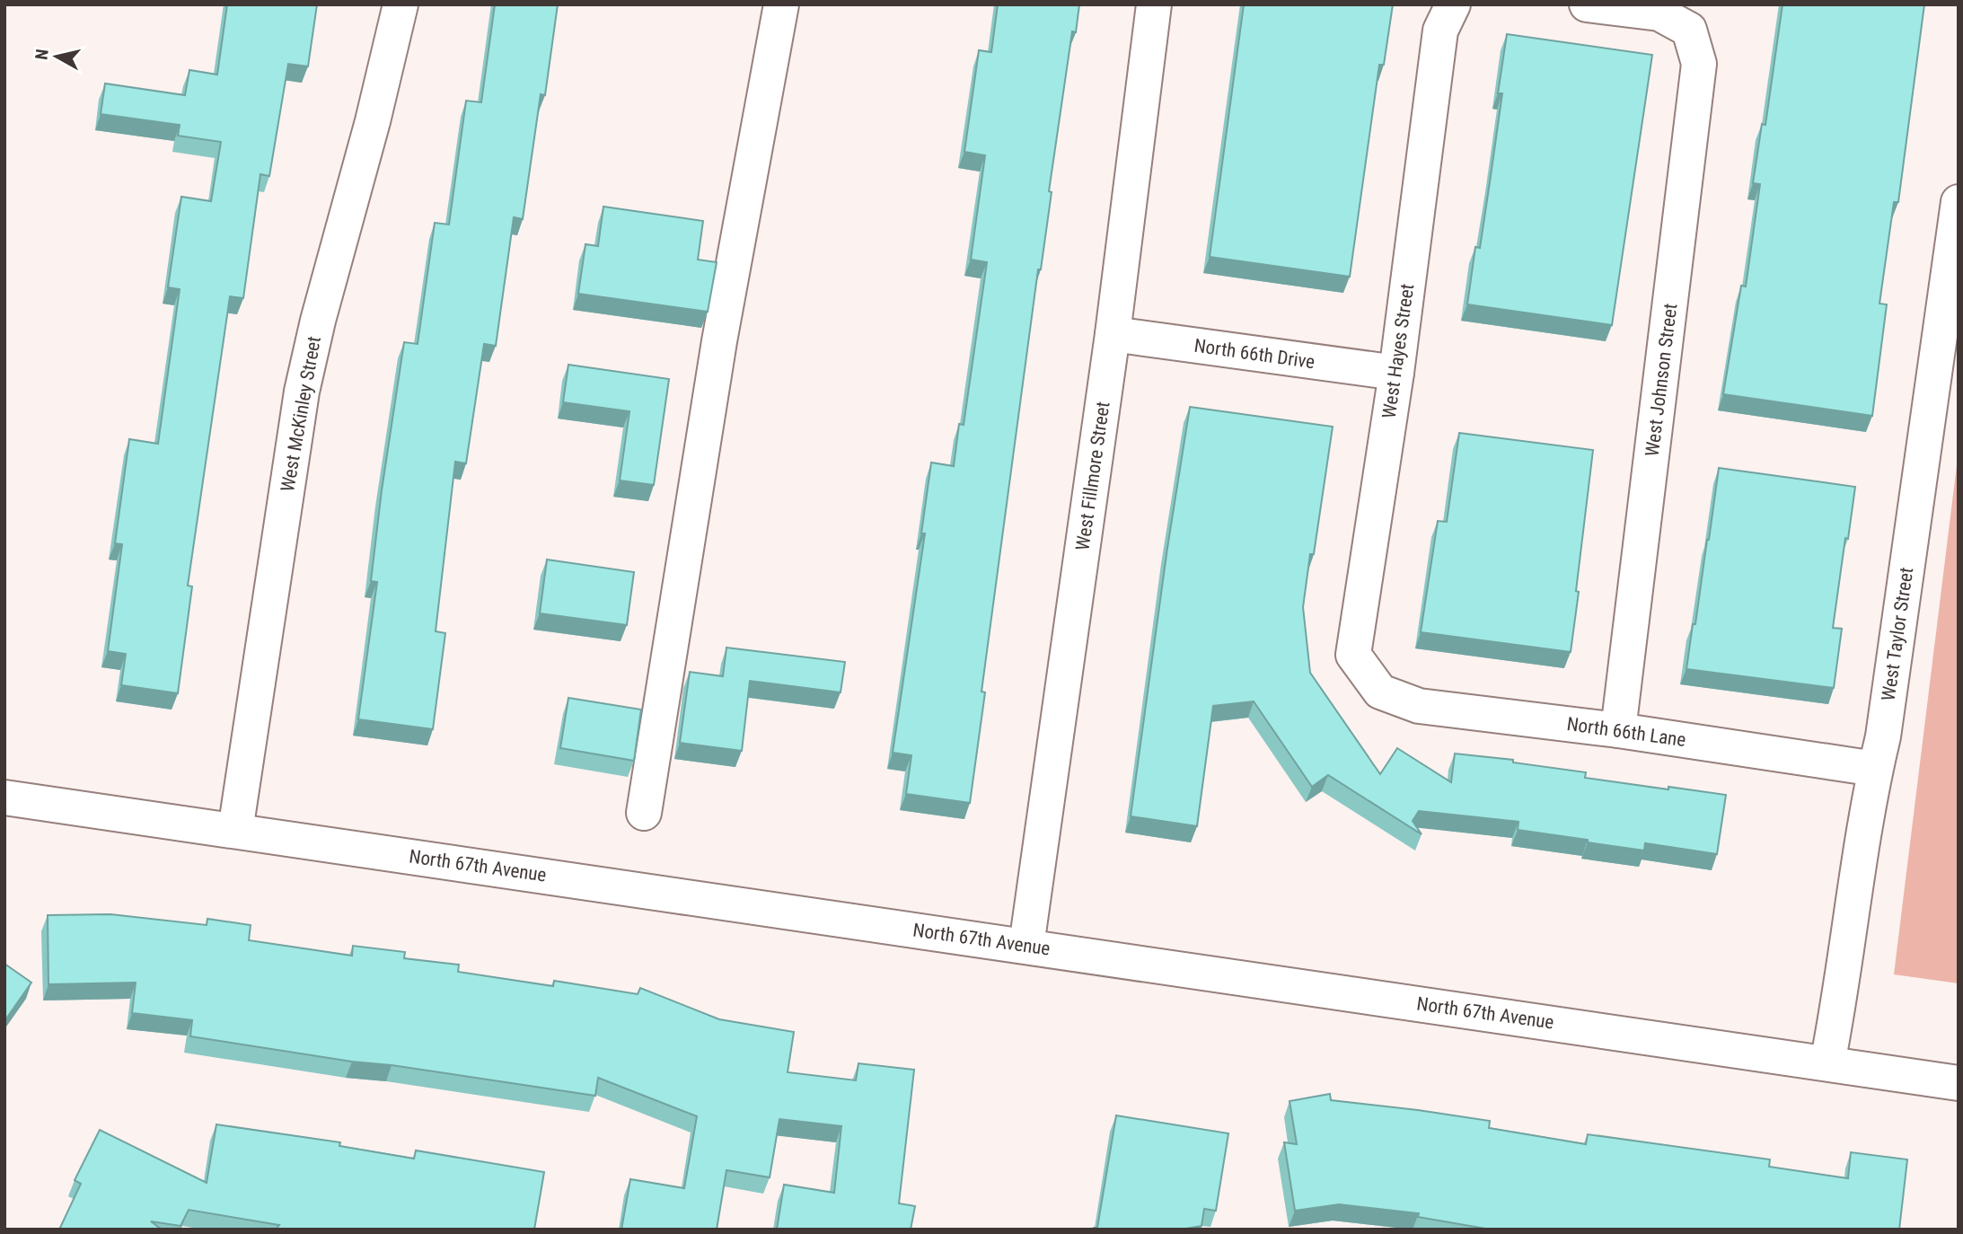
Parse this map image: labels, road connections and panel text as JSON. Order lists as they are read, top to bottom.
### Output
{
  "streets": {
    "street": [
      "West Hayes Street",
      "North 66th Drive",
      "West Johnson Street",
      "West McKinley Street",
      "West Fillmore Street",
      "West Taylor Street",
      "North 66th Lane",
      "North 67th Avenue"
    ]
  },
  "crossings": [
    ["West Hayes Street", "North 66th Drive"],
    ["West Hayes Street", "North 66th Lane"],
    ["North 66th Drive", "West Fillmore Street"],
    ["West Johnson Street", "North 66th Lane"],
    ["West McKinley Street", "North 67th Avenue"],
    ["West Fillmore Street", "North 67th Avenue"],
    ["West Taylor Street", "North 66th Lane"],
    ["West Taylor Street", "North 67th Avenue"]
  ],
  "north": "left"
}
